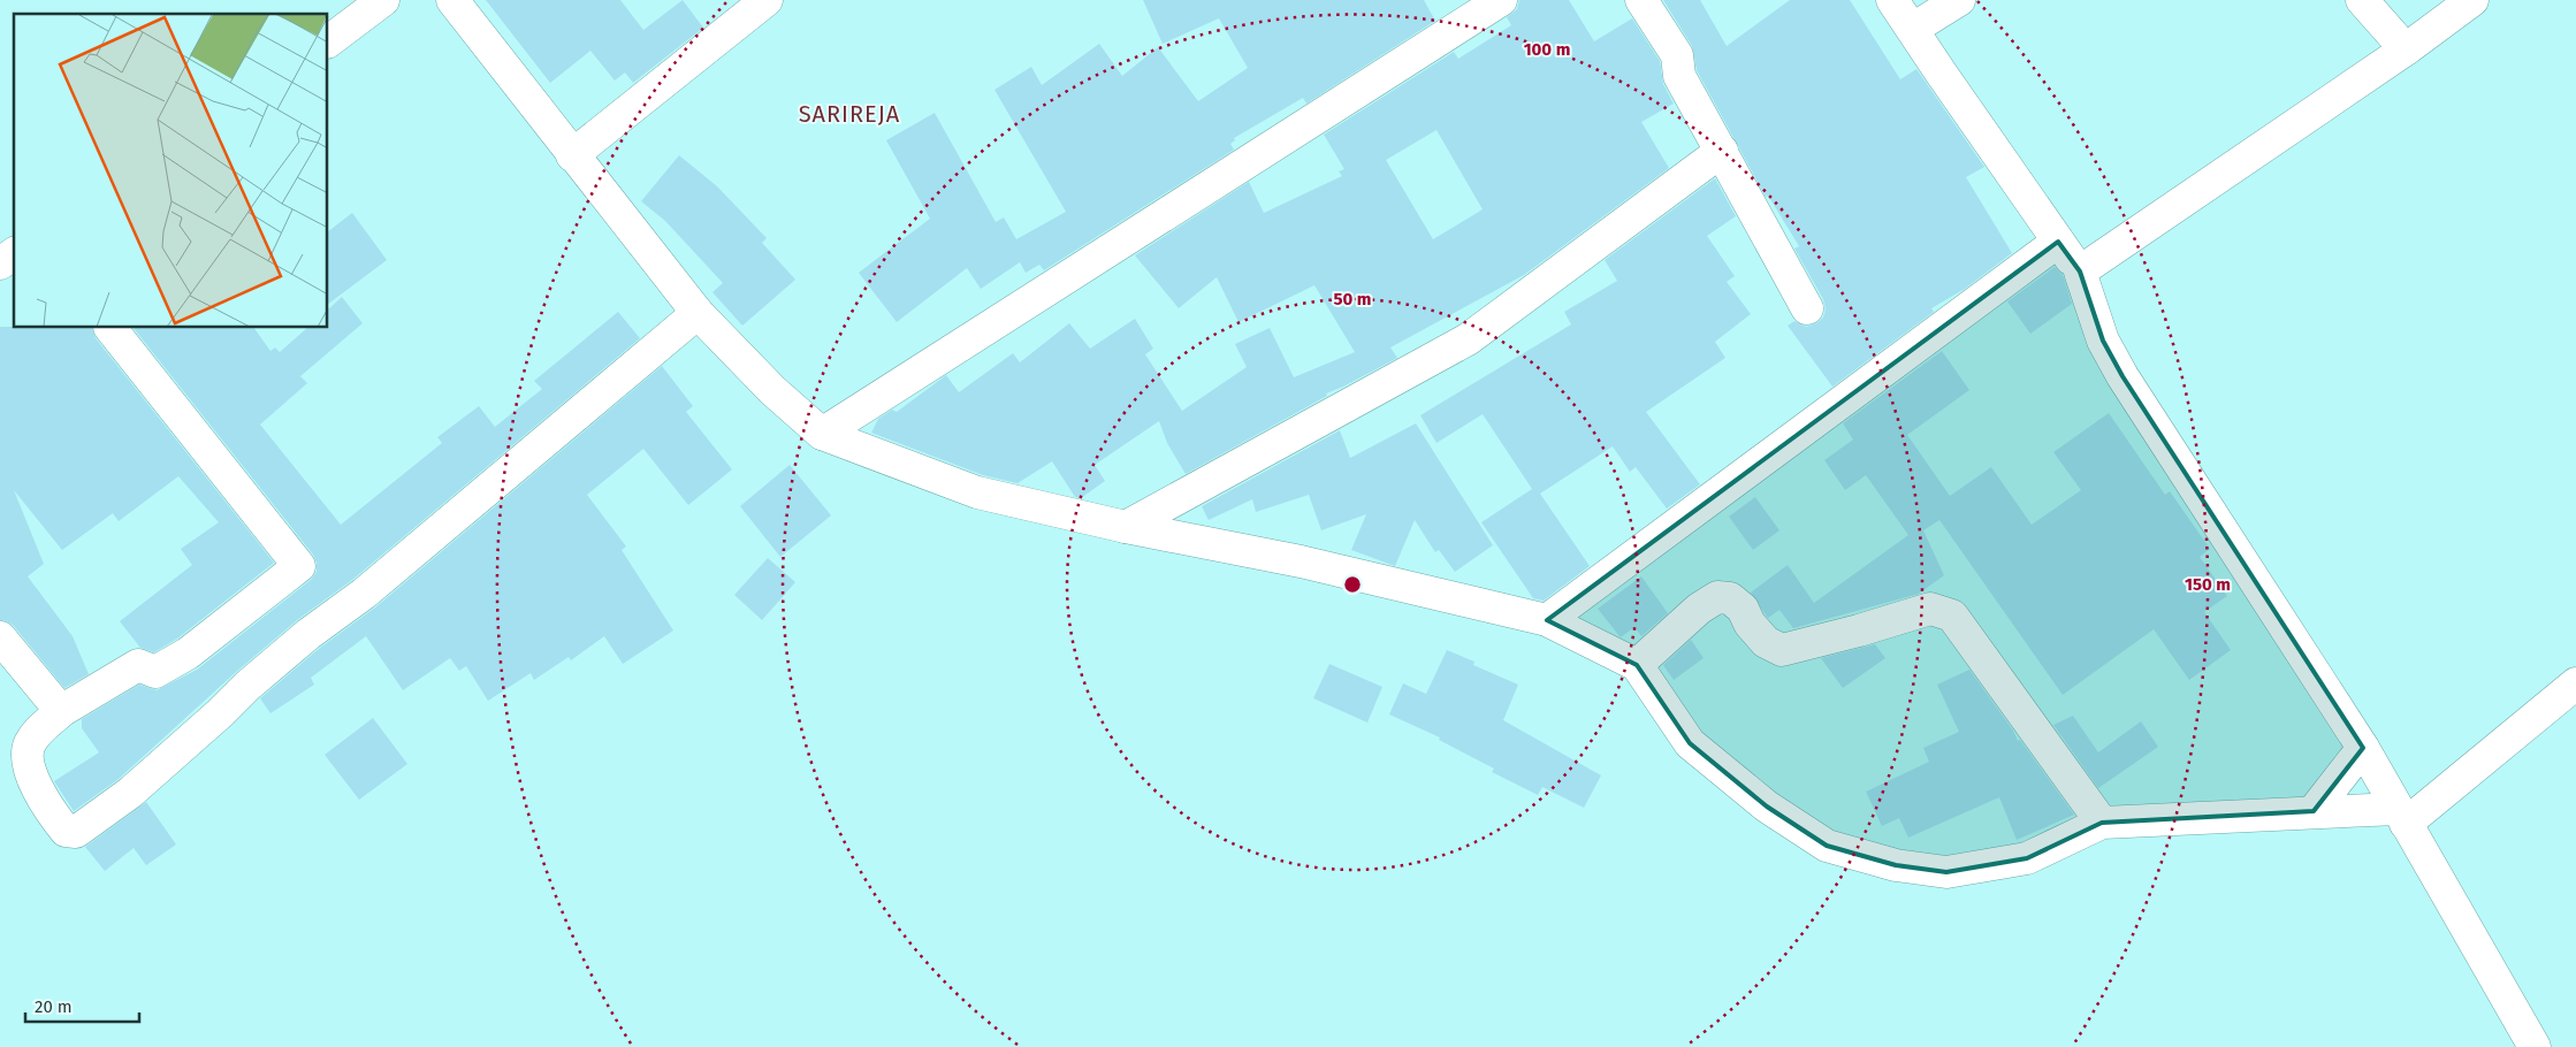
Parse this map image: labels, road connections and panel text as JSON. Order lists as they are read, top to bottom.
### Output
{
  "districts": ["SARIREJA"],
  "scale_bar": "20 m",
  "rings": ["100 m", "50 m", "150 m"]
}
